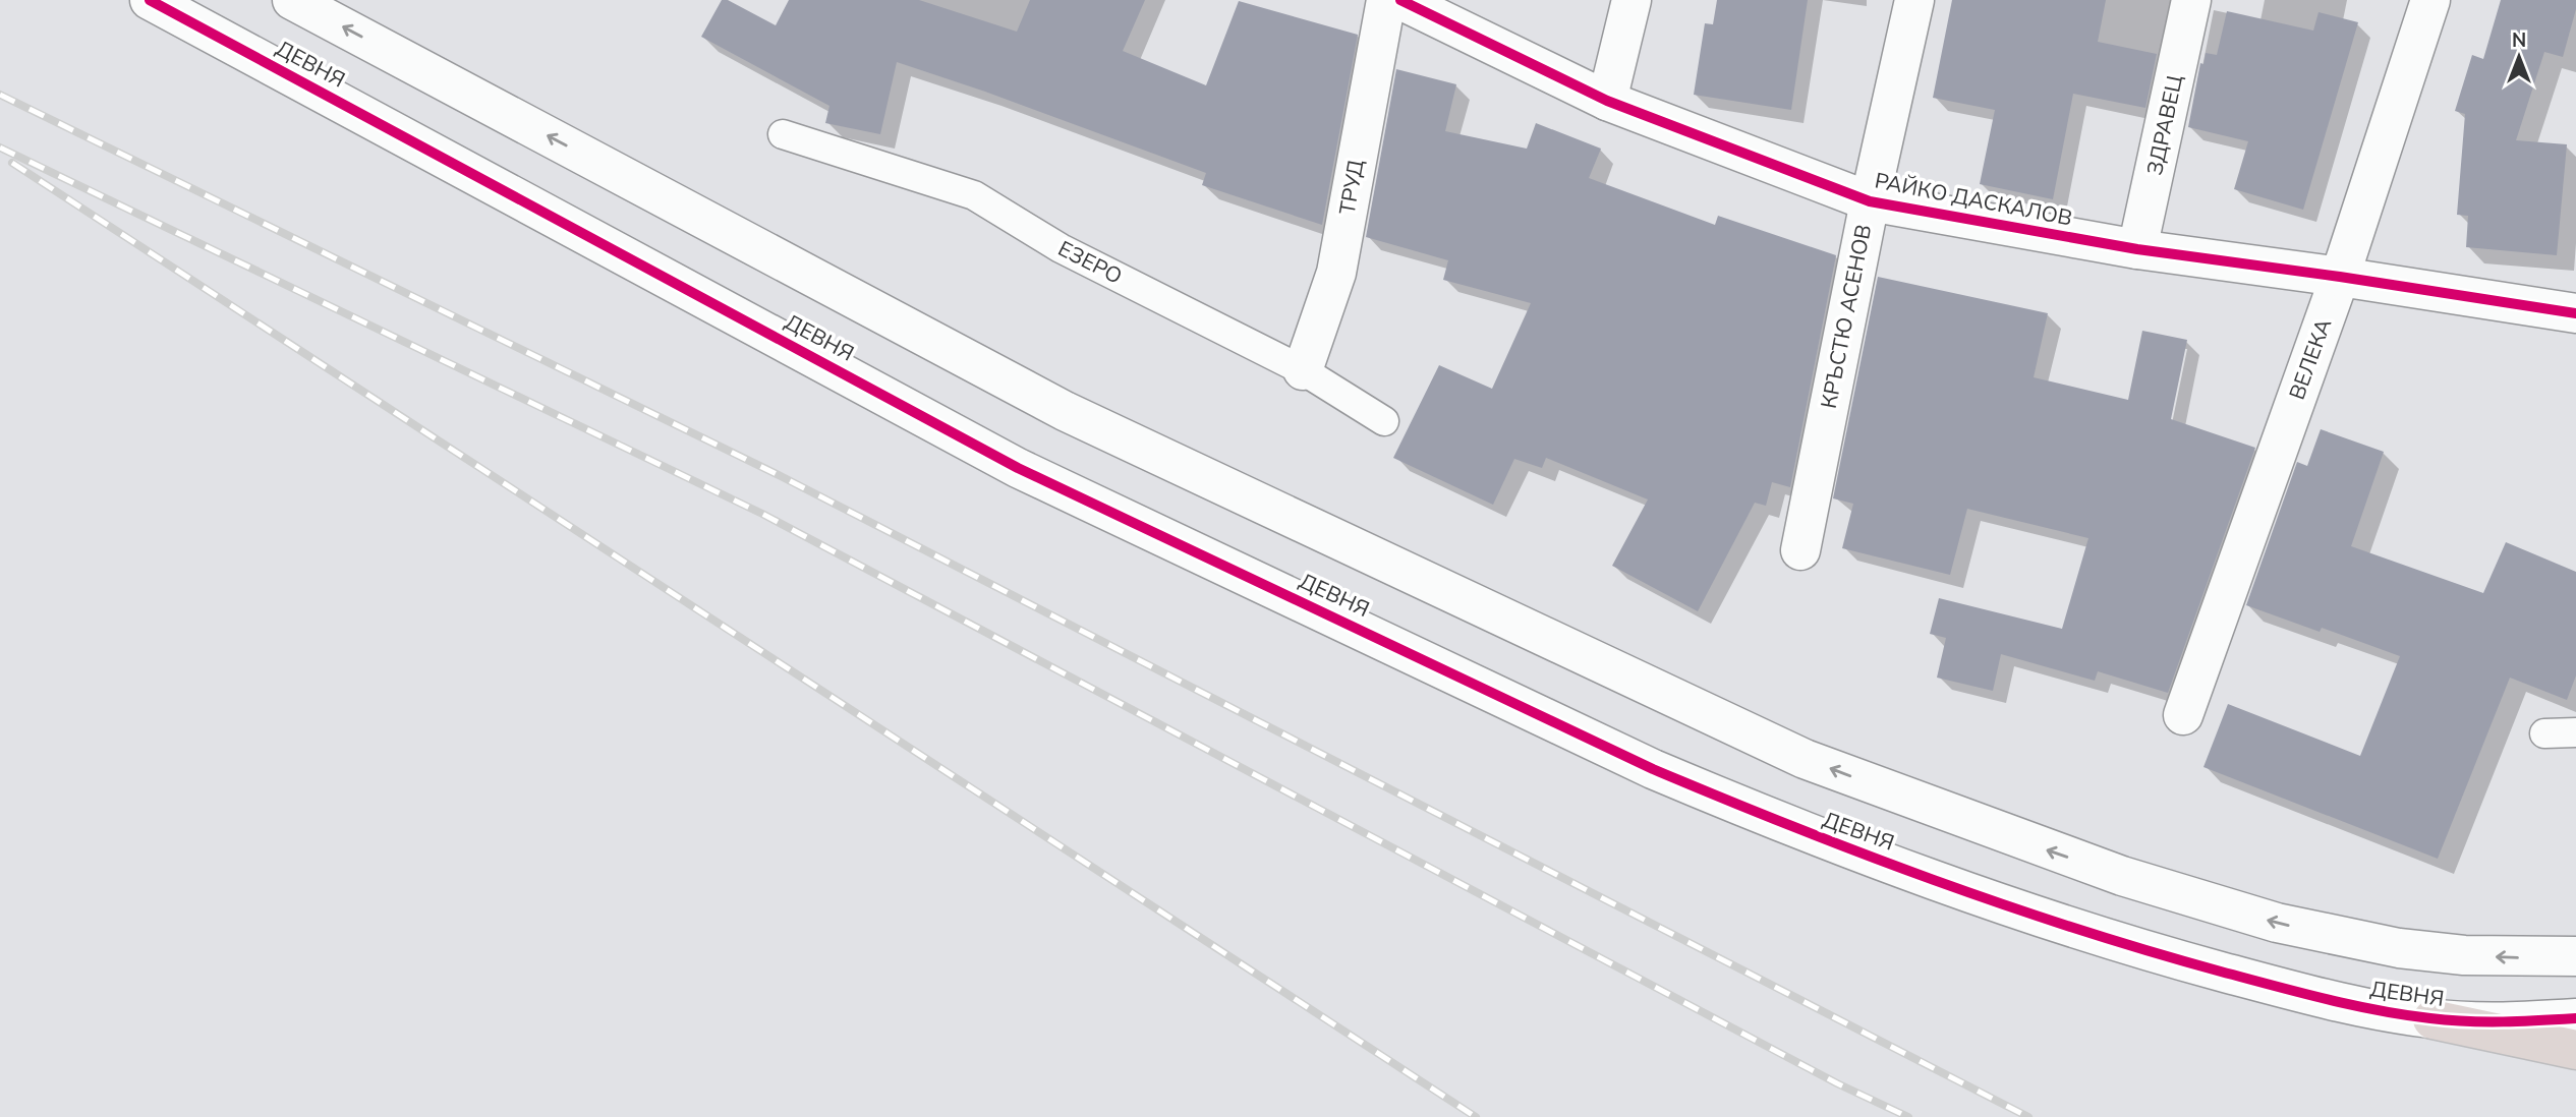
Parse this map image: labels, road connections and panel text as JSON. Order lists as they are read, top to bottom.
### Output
{
  "streets": {
    "main road": [
      "ДЕВНЯ",
      "ЗДРАВЕЦ",
      "ТРУД",
      "РАЙКО ДАСКАЛОВ",
      "КРЪСТЮ АСЕНОВ",
      "ВЕЛЕКА"
    ],
    "lane": ["ЕЗЕРО"]
  },
  "crossings": [
    ["ЗДРАВЕЦ", "РАЙКО ДАСКАЛОВ"],
    ["ТРУД", "ЕЗЕРО"],
    ["РАЙКО ДАСКАЛОВ", "КРЪСТЮ АСЕНОВ"],
    ["РАЙКО ДАСКАЛОВ", "ВЕЛЕКА"]
  ],
  "north": "top"
}
